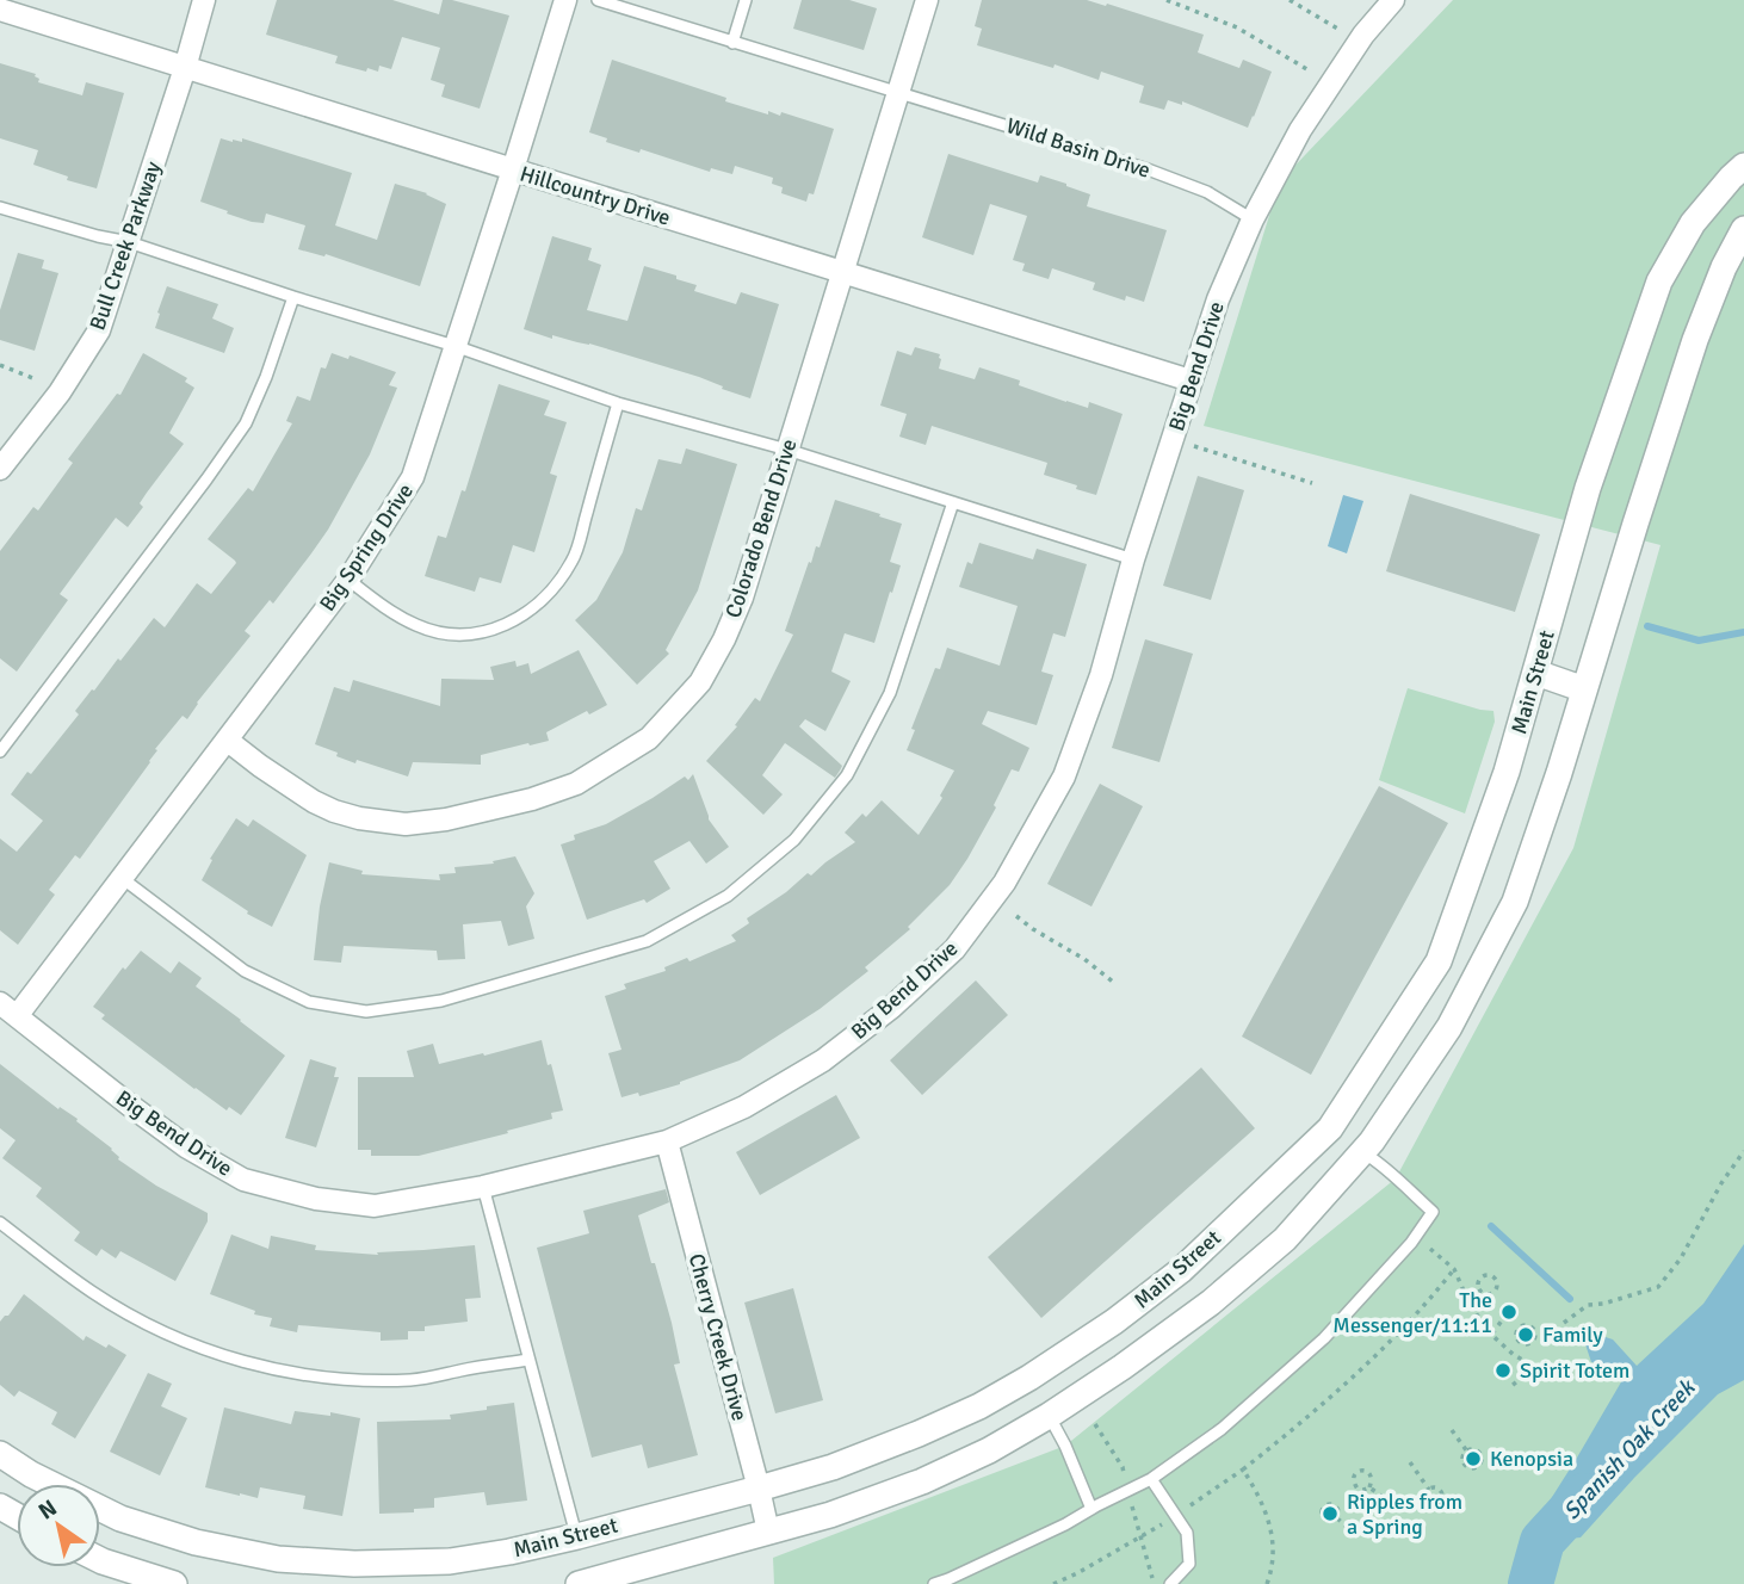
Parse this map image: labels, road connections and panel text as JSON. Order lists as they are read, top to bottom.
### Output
{
  "streets": {
    "street": [
      "Hillcountry Drive",
      "Bull Creek Parkway",
      "Big Bend Drive",
      "Colorado Bend Drive",
      "Big Spring Drive",
      "Main Street",
      "Cherry Creek Drive"
    ],
    "lane": ["Wild Basin Drive"]
  },
  "crossings": [
    ["Wild Basin Drive", "Big Bend Drive"],
    ["Wild Basin Drive", "Colorado Bend Drive"],
    ["Hillcountry Drive", "Bull Creek Parkway"],
    ["Hillcountry Drive", "Big Bend Drive"],
    ["Hillcountry Drive", "Colorado Bend Drive"],
    ["Hillcountry Drive", "Big Spring Drive"],
    ["Big Bend Drive", "Big Spring Drive"],
    ["Big Bend Drive", "Cherry Creek Drive"],
    ["Colorado Bend Drive", "Big Spring Drive"],
    ["Main Street", "Cherry Creek Drive"]
  ],
  "water": ["Spanish Oak Creek"],
  "places": [
    "The Messenger/11:11",
    "Family",
    "Spirit Totem",
    "Kenopsia",
    "Ripples from a Spring"
  ],
  "north": "top left"
}
